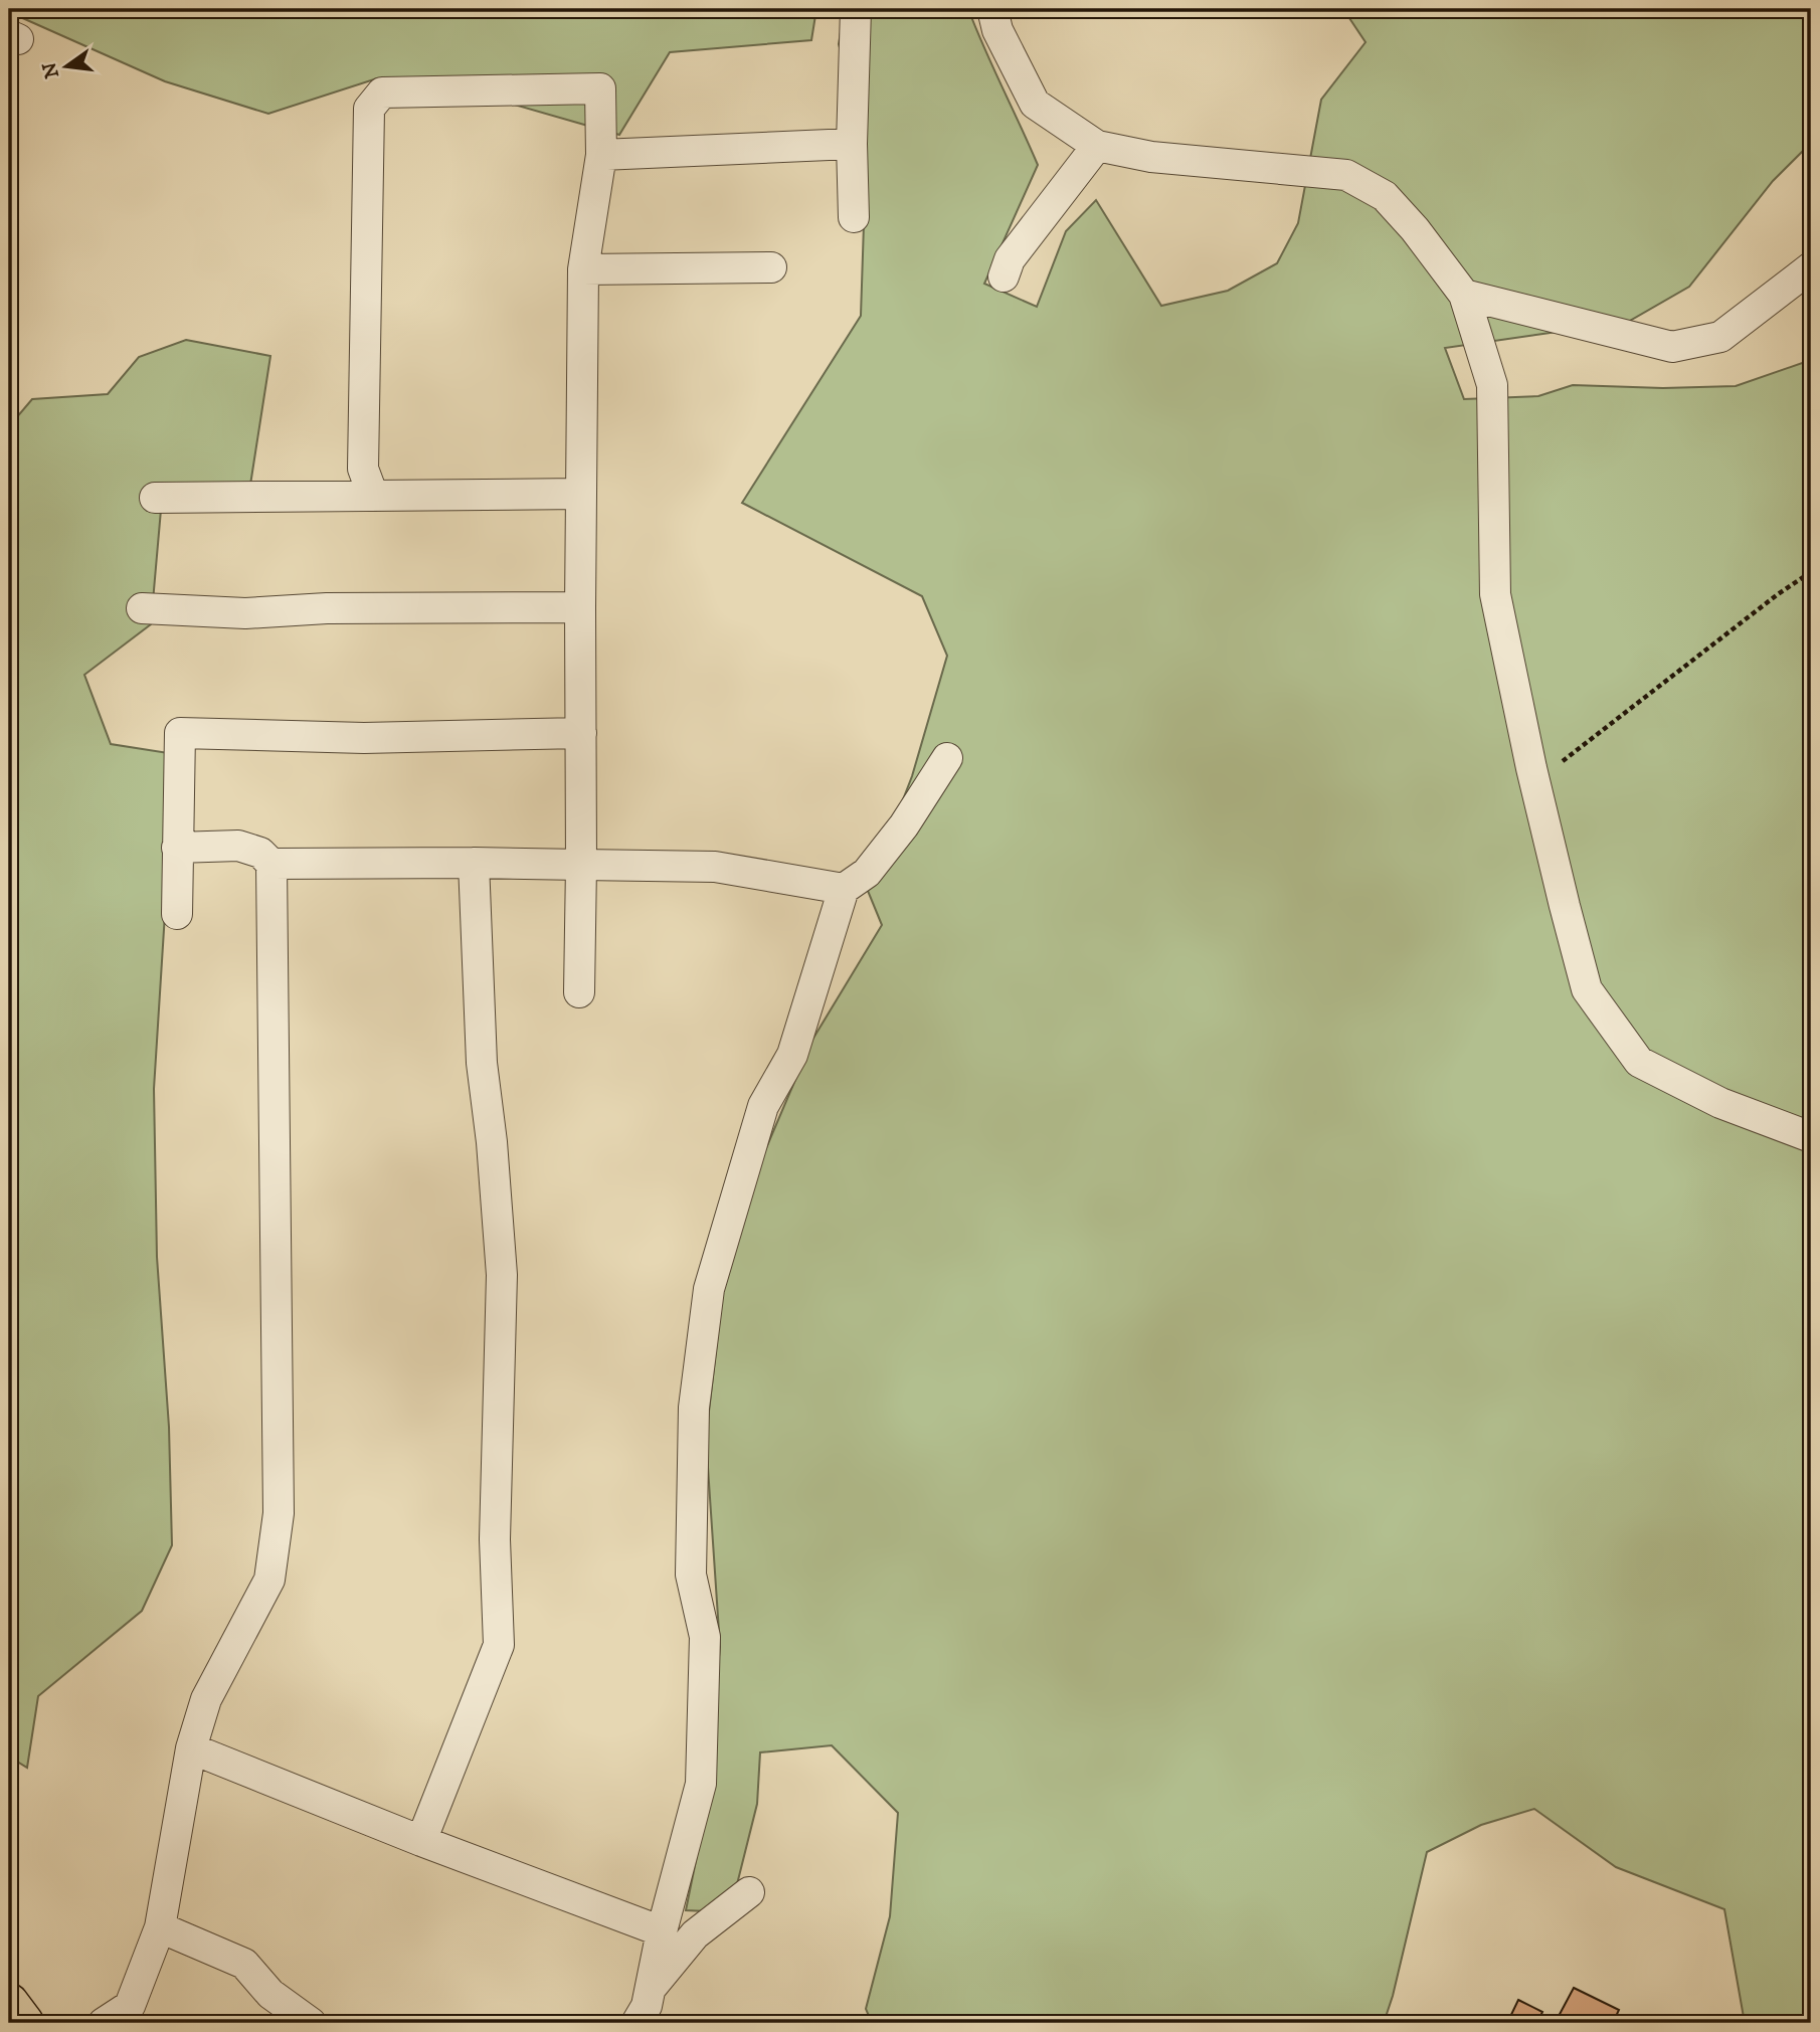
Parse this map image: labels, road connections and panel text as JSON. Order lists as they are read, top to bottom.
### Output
{
  "north": "left"
}
